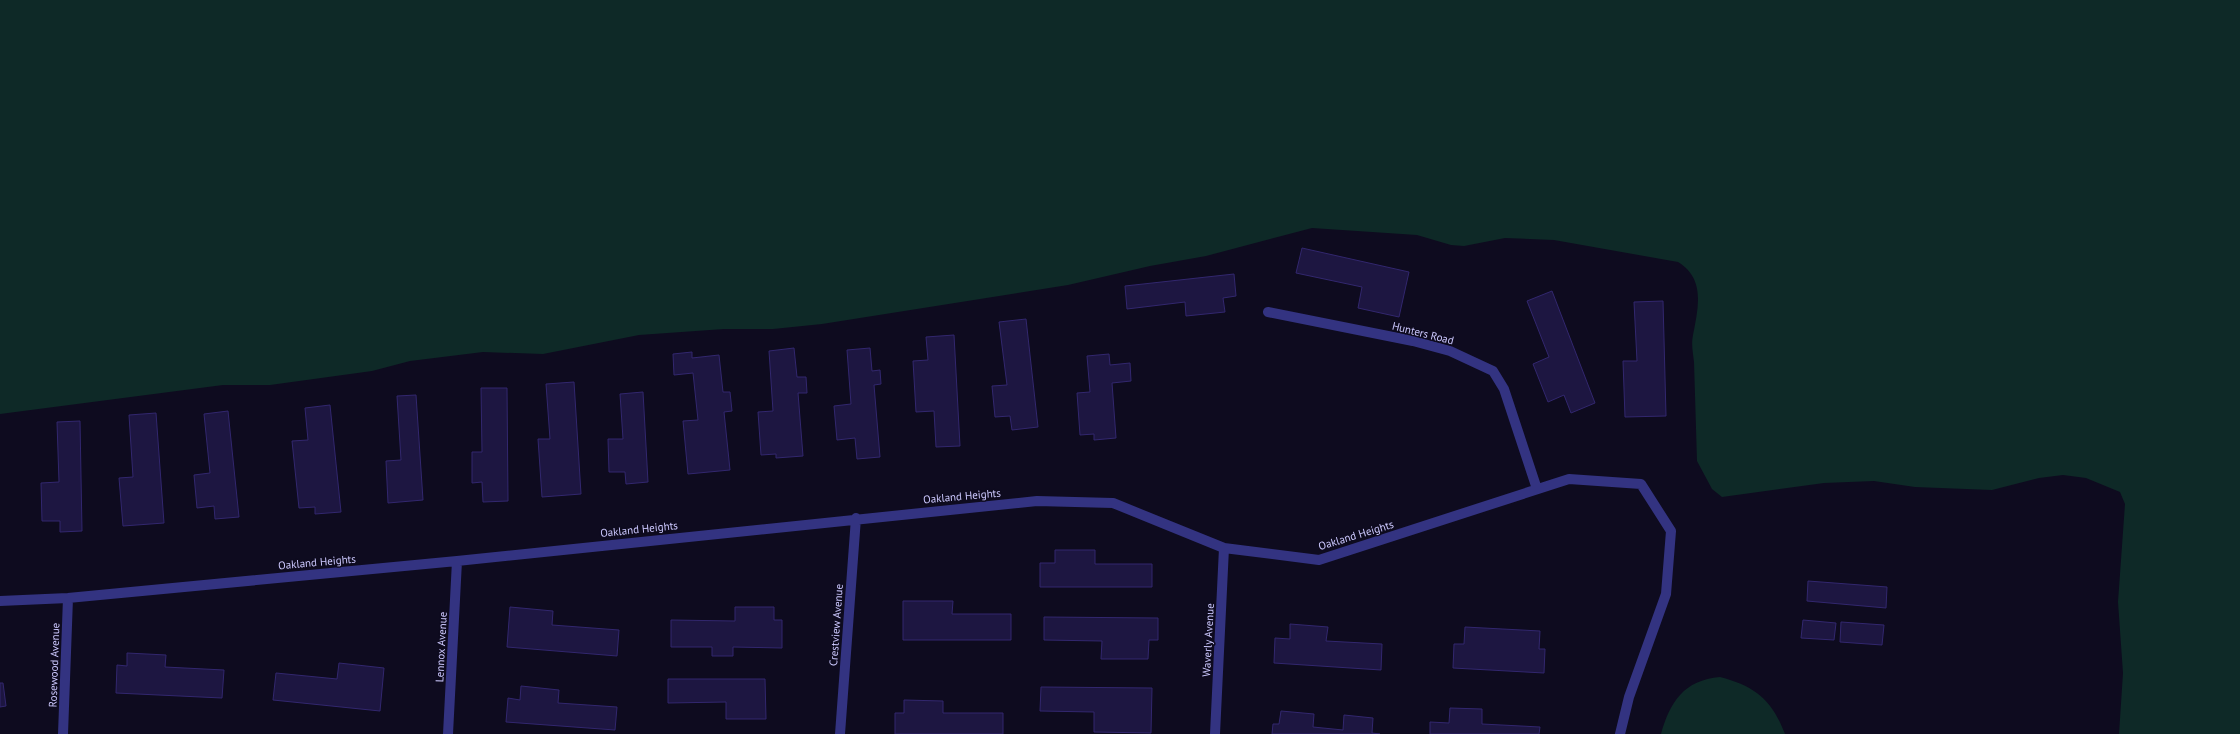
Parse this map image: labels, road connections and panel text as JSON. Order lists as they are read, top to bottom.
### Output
{
  "streets": {
    "street": [
      "Hunters Road",
      "Oakland Heights",
      "Crestview Avenue",
      "Waverly Avenue",
      "Lennox Avenue",
      "Rosewood Avenue"
    ]
  },
  "crossings": [
    ["Hunters Road", "Oakland Heights"],
    ["Oakland Heights", "Crestview Avenue"],
    ["Oakland Heights", "Waverly Avenue"],
    ["Oakland Heights", "Lennox Avenue"],
    ["Oakland Heights", "Rosewood Avenue"]
  ]
}
